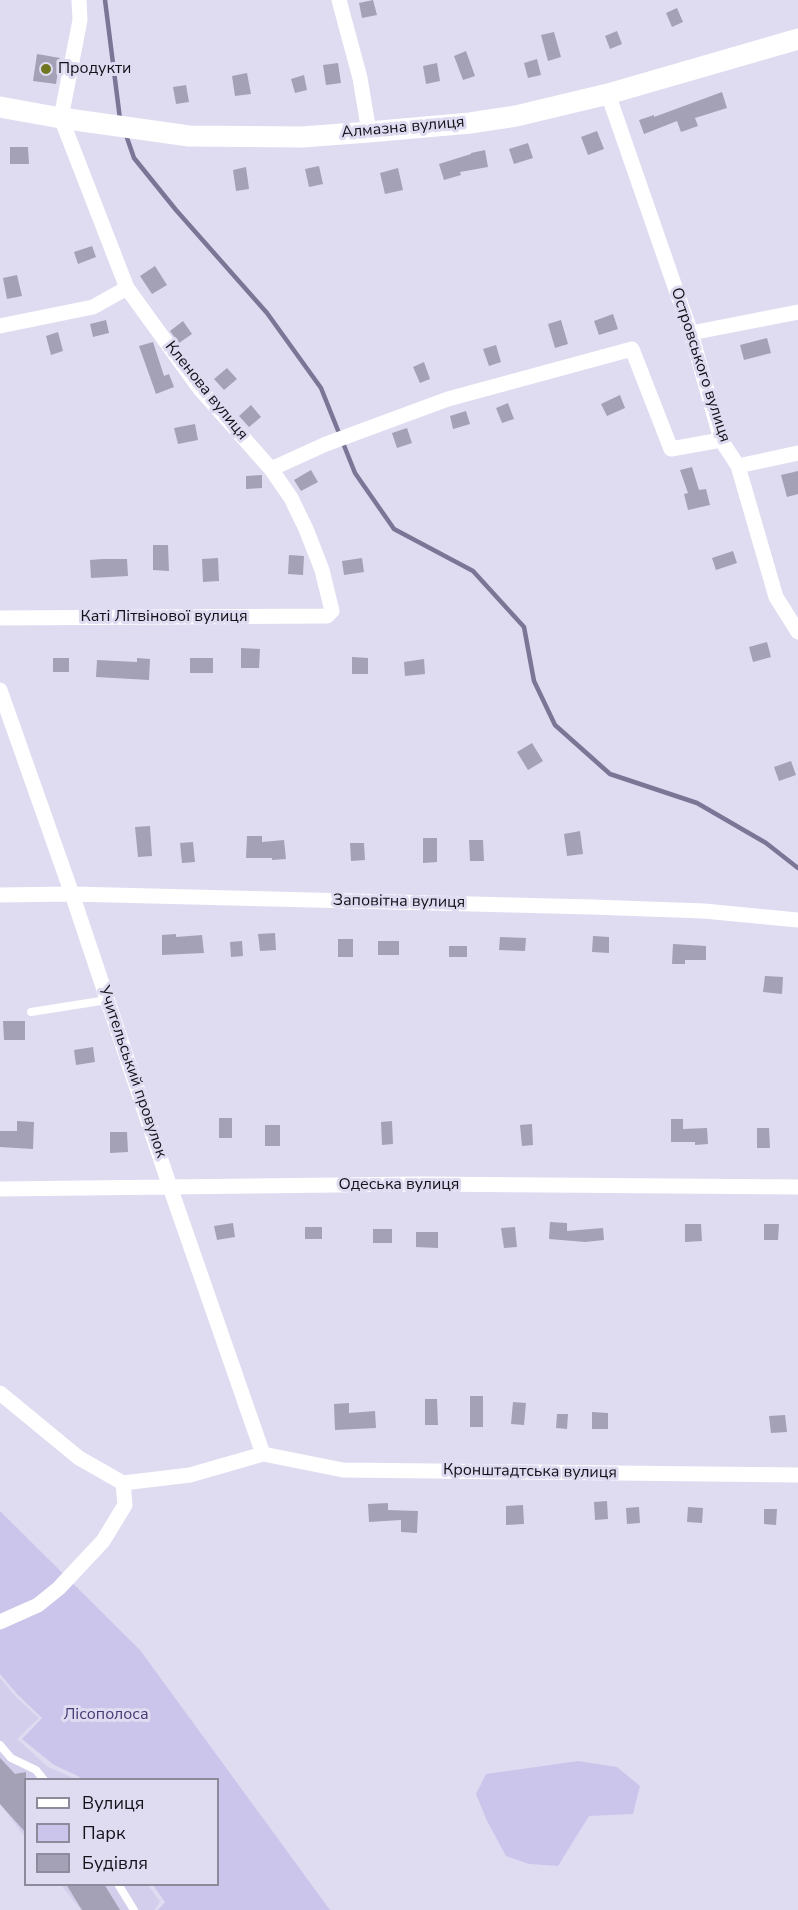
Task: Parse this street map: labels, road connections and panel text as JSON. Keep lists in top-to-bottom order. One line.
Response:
{"streets":{"main road":["Алмазна вулиця"],"street":["Островського вулиця","Кленова вулиця","Каті Літвінової вулиця","Заповітна вулиця","Учительський провулок","Одеська вулиця","Кронштадтська вулиця"]},"crossings":[["Алмазна вулиця","Островського вулиця"],["Алмазна вулиця","Кленова вулиця"],["Кленова вулиця","Каті Літвінової вулиця"],["Заповітна вулиця","Учительський провулок"],["Учительський провулок","Одеська вулиця"],["Учительський провулок","Кронштадтська вулиця"]],"parks":["Лісополоса"],"places":["Продукти"],"legend":["Вулиця","Парк","Будівля"]}
